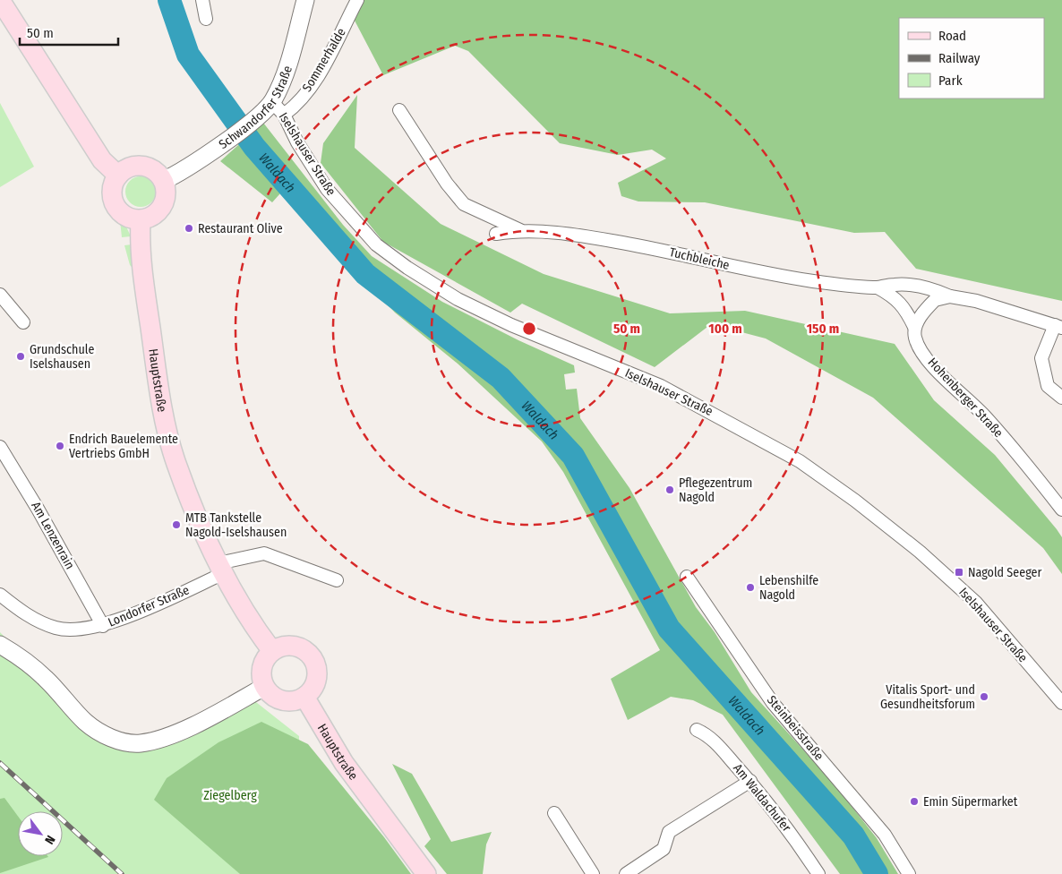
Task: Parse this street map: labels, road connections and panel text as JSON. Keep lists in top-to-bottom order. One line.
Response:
{"streets":{"main road":["Hauptstraße"],"street":["Sommerhalde","Schwandorfer Straße","Iselshauser Straße","Tuchbleiche","Hohenberger Straße","Am Lenzenrain","Londorfer Straße","Steinbeisstraße","Am Waldachufer"]},"crossings":[["Sommerhalde","Iselshauser Straße"],["Schwandorfer Straße","Iselshauser Straße"],["Schwandorfer Straße","Hauptstraße"],["Tuchbleiche","Hohenberger Straße"],["Hauptstraße","Londorfer Straße"],["Am Lenzenrain","Londorfer Straße"]],"water":["Waldach"],"parks":["Ziegelberg"],"places":{"other":["Restaurant Olive","Grundschule Iselshausen","Endrich Bauelemente Vertriebs GmbH","Pflegezentrum Nagold","MTB Tankstelle Nagold-Iselshausen","Lebenshilfe Nagold","Vitalis Sport- und Gesundheitsforum","Emin Süpermarket"],"transit":["Nagold Seeger"]},"legend":["Road","Railway","Park"],"scale_bar":"50 m","north":"bottom right","rings":["50 m","100 m","150 m"]}
